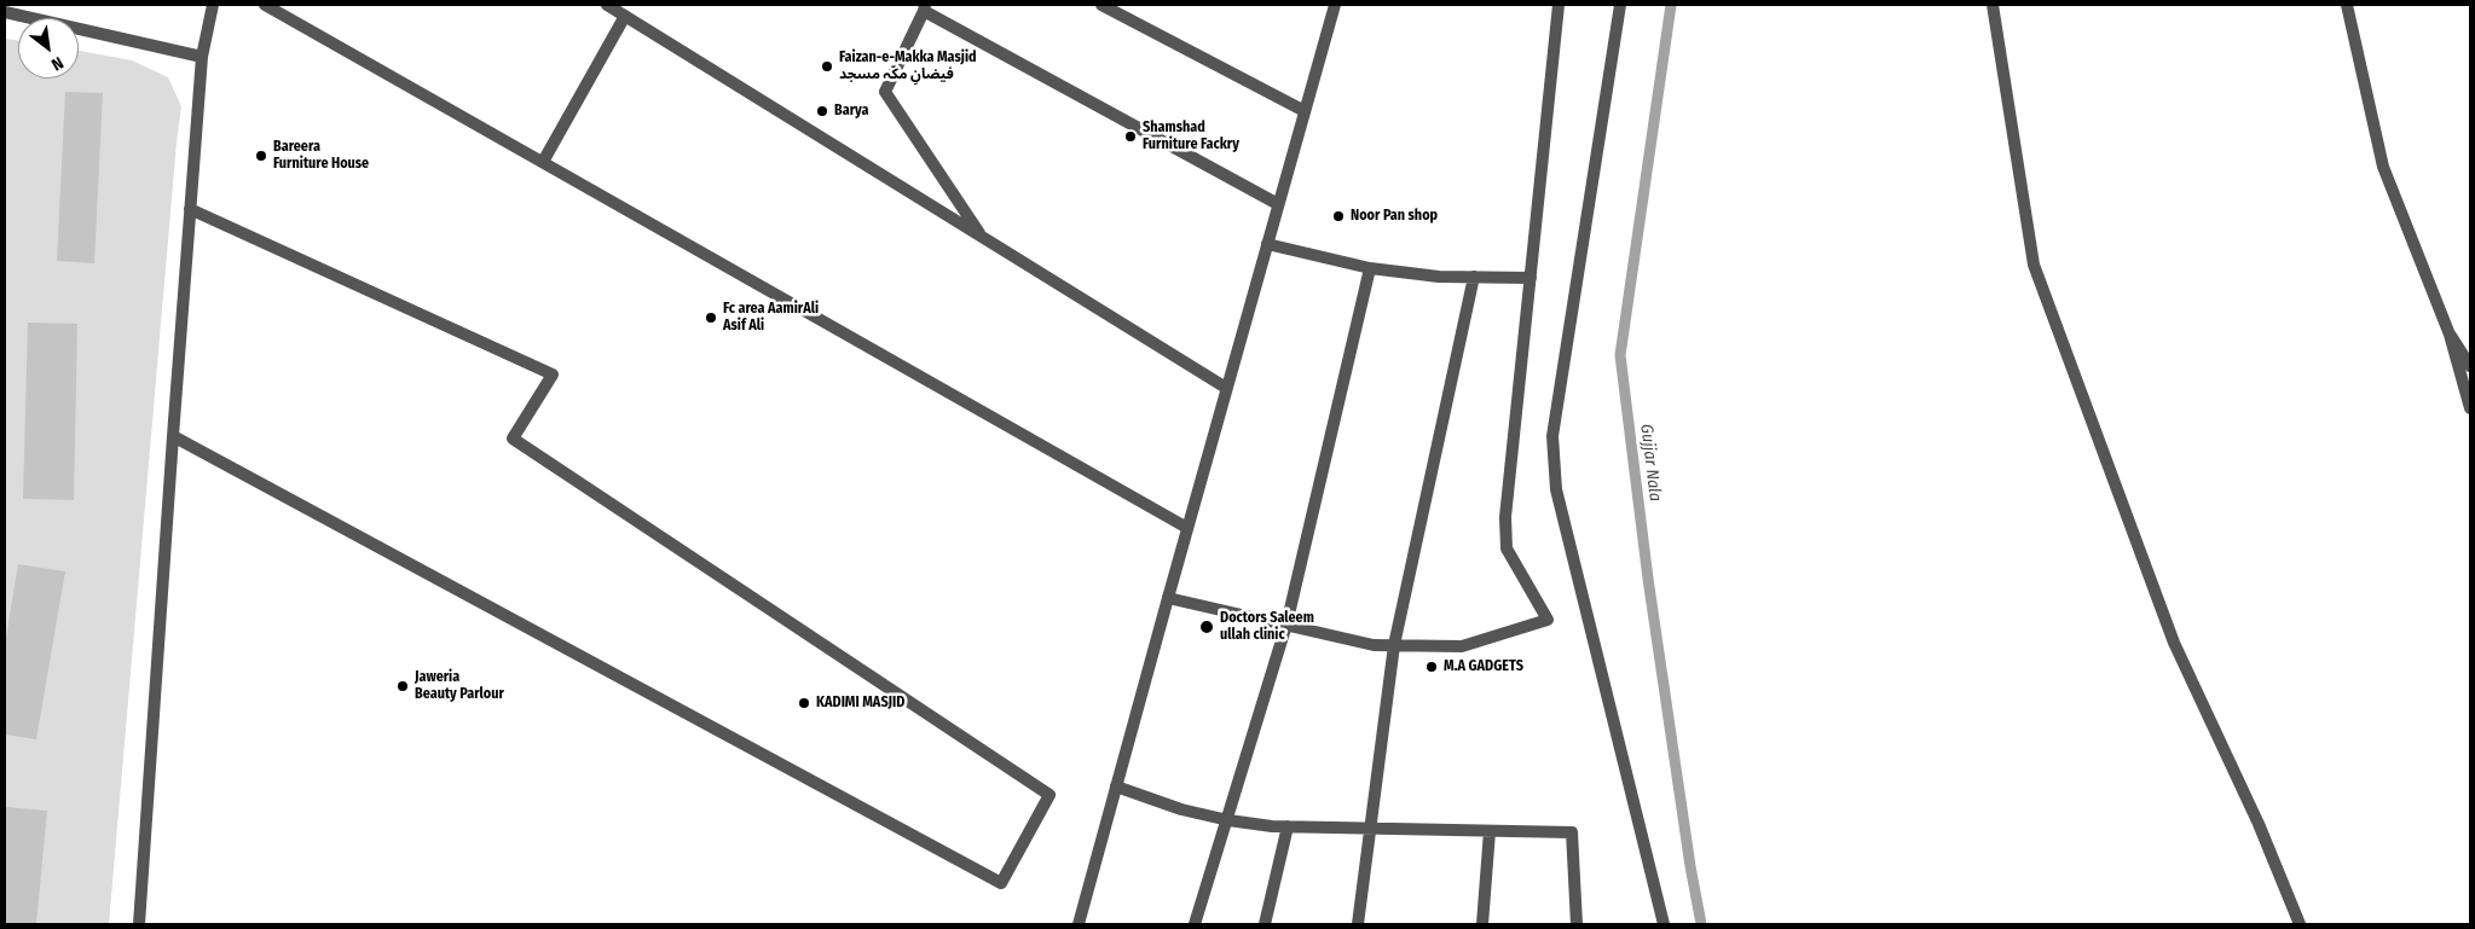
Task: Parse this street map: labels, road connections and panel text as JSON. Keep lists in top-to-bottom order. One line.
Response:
{"water":["Gujjar Nala"],"places":["Faizan-e-Makka Masjid فیضانِ مکّہ مسجد","Barya","Shamshad Furniture Fackry","Bareera Furniture House","Noor Pan shop","Fc area AamirAli Asif Ali","Doctors Saleem ullah clinic","M.A GADGETS","Jaweria Beauty Parlour","KADIMI MASJID"],"north":"bottom right"}
